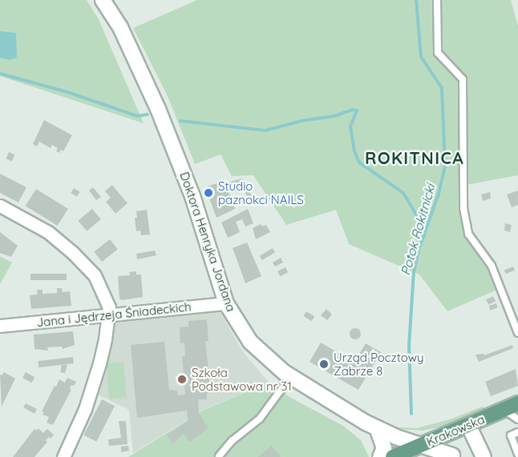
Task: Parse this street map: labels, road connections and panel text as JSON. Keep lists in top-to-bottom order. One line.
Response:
{"streets":{"main road":["Krakowska"],"street":["Doktora Henryka Jordana","Jana i Jędrzeja Śniadeckich"]},"crossings":[["Doktora Henryka Jordana","Jana i Jędrzeja Śniadeckich"],["Doktora Henryka Jordana","Krakowska"]],"districts":["ROKITNICA"],"water":["Potok Rokitnicki"],"places":["Studio paznokci NAILS","Urząd Pocztowy Zabrze 8","Szkoła Podstawowa nr 31"]}
